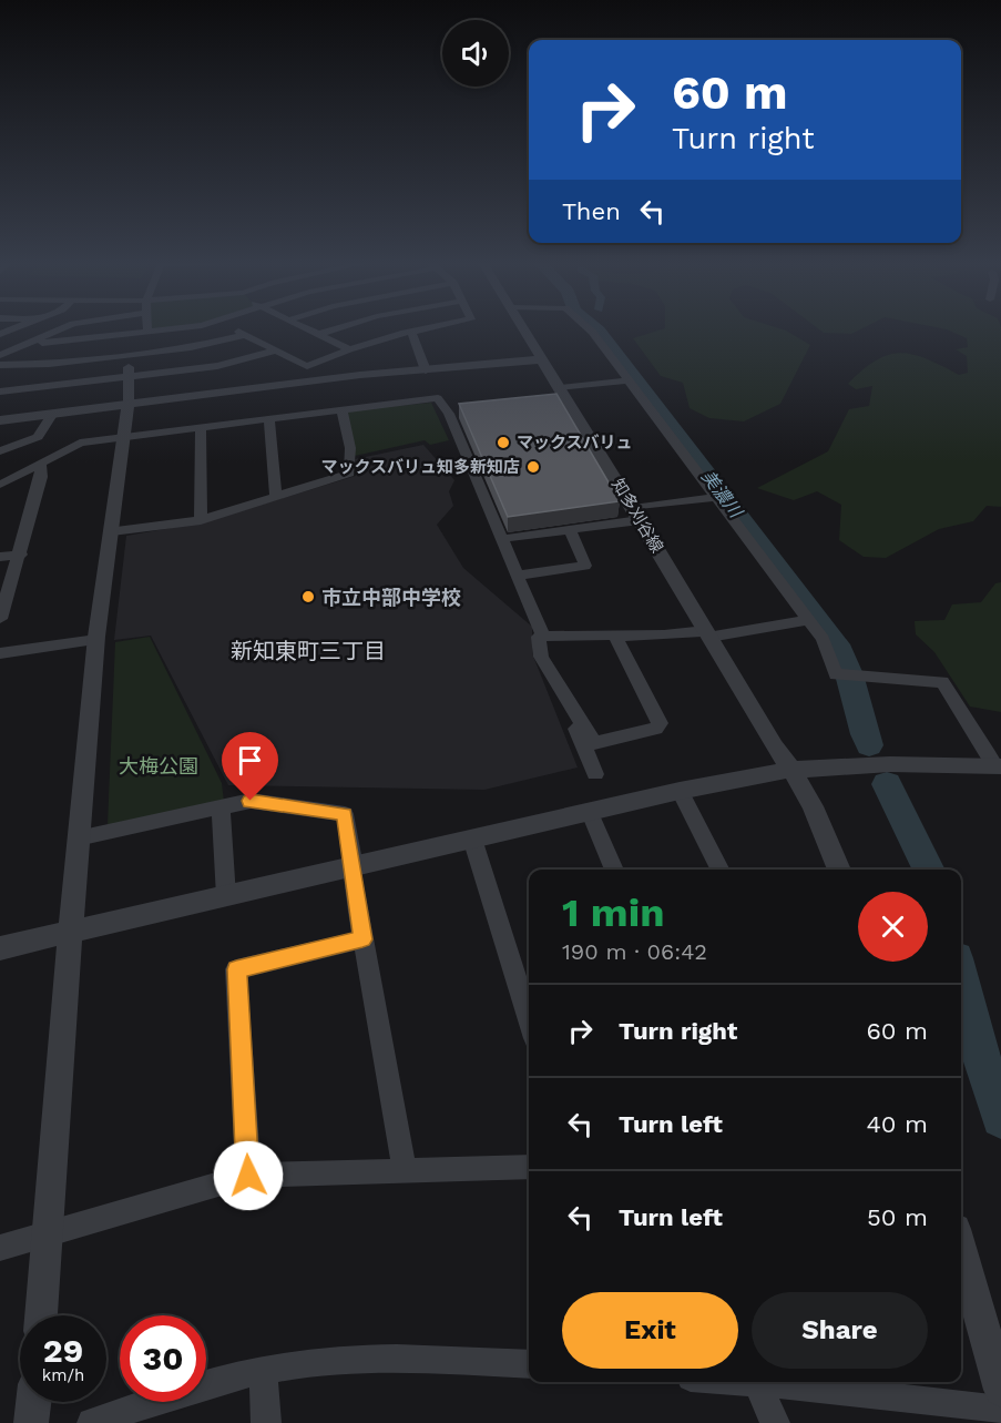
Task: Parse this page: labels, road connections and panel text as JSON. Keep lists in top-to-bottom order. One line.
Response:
{"streets":{"street":["知多刈谷線"]},"districts":["新知東町三丁目"],"water":["美濃川"],"parks":["大梅公園"],"places":["マックスバリュ","マックスバリュ知多新知店","市立中部中学校"],"page":{"turn":["60 m","Turn right"],"then":"Then","heading":["1 min","190 m · 06:42"],"list":[{"name":"Turn right","value":"60 m"},{"name":"Turn left","value":"40 m"},{"name":"Turn left","value":"50 m"}],"buttons":["Exit","Share"],"speed":"29 km/h","limit":"30"}}
